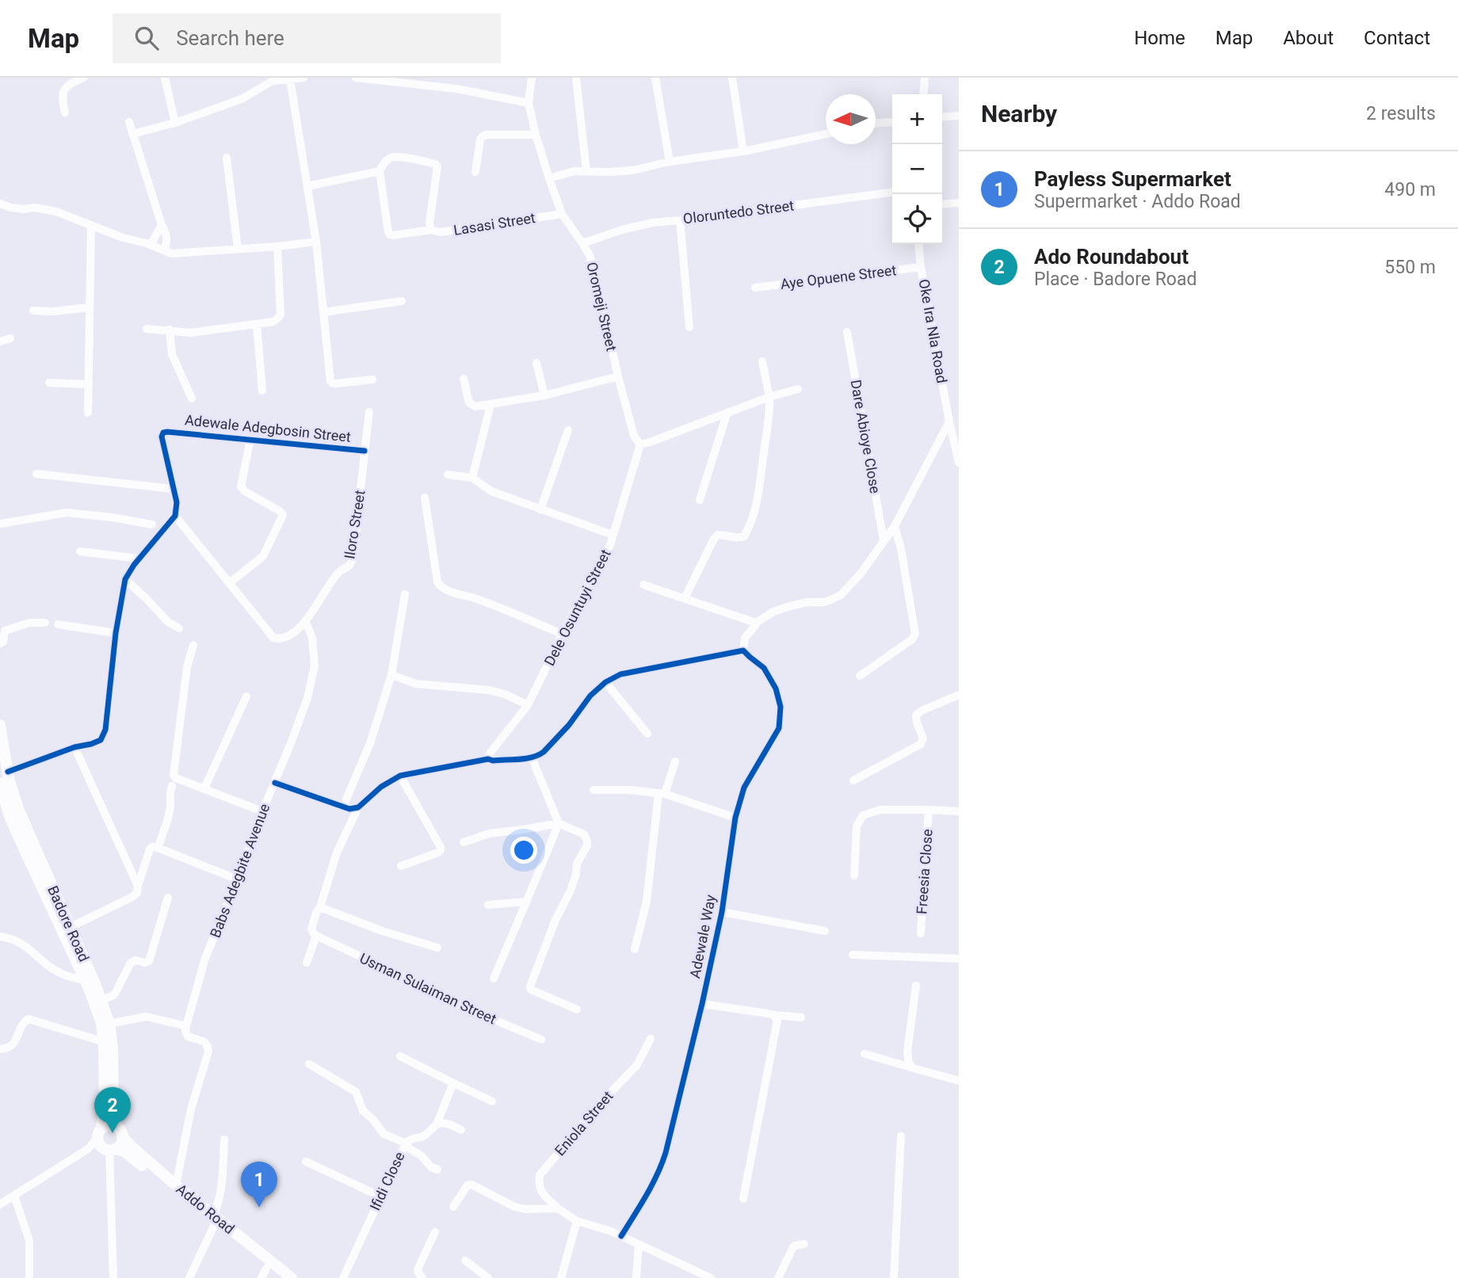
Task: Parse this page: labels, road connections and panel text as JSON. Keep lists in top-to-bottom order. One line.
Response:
{"streets":{"main road":["Badore Road","Addo Road"],"street":["Oloruntedo Street","Lasasi Street","Aye Opuene Street","Oromeji Street","Oke Ira Nla Road","Adewale Adegbosin Street","Dare Abioye Close","Iloro Street","Dele Osuntuyi Street","Babs Adegbite Avenue","Freesia Close","Adewale Way","Usman Sulaiman Street","Eniola Street","Ifidi Close"]},"crossings":[["Oloruntedo Street","Oromeji Street"],["Lasasi Street","Oromeji Street"],["Aye Opuene Street","Oke Ira Nla Road"],["Oromeji Street","Dele Osuntuyi Street"],["Adewale Adegbosin Street","Iloro Street"],["Iloro Street","Babs Adegbite Avenue"],["Badore Road","Addo Road"],["Adewale Way","Eniola Street"]],"north":"left","page":{"header":"Map","search":"Search here","nav":["Home","Map","About","Contact"],"heading":["Nearby","2 results"],"map_buttons":["+","−"],"list":[{"mark":"1","name":"Payless Supermarket","note":"Supermarket · Addo Road","value":"490 m"},{"mark":"2","name":"Ado Roundabout","note":"Place · Badore Road","value":"550 m"}],"pins":["2","1"]}}
